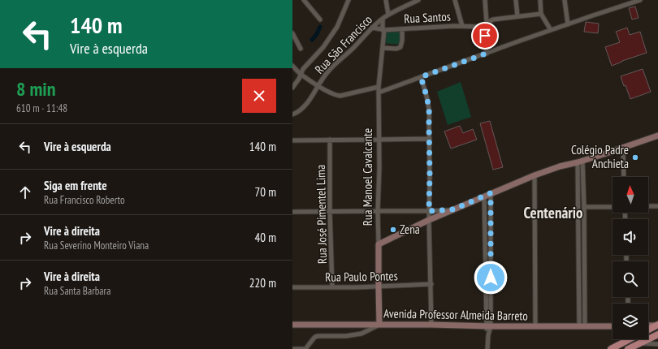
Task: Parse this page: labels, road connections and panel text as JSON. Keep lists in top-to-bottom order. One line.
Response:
{"streets":{"street":["Rua Santos","Rua São Francisco","Rua Manoel Cavalcante","Rua José Pimentel Lima","Rua Paulo Pontes","Avenida Professor Almeida Barreto"]},"crossings":[["Rua Santos","Rua São Francisco"],["Rua Santos","Rua Manoel Cavalcante"],["Rua São Francisco","Rua Manoel Cavalcante"],["Rua Manoel Cavalcante","Rua Paulo Pontes"],["Rua Manoel Cavalcante","Avenida Professor Almeida Barreto"],["Rua José Pimentel Lima","Rua Paulo Pontes"]],"districts":["Centenário"],"places":["Colégio Padre Anchieta","Zena"],"north":"top","page":{"turn":["140 m","Vire à esquerda"],"heading":["8 min","610 m · 11:48"],"list":[{"name":"Vire à esquerda","value":"140 m"},{"name":"Siga em frente","note":"Rua Francisco Roberto","value":"70 m"},{"name":"Vire à direita","note":"Rua Severino Monteiro Viana","value":"40 m"},{"name":"Vire à direita","note":"Rua Santa Barbara","value":"220 m"}]}}
